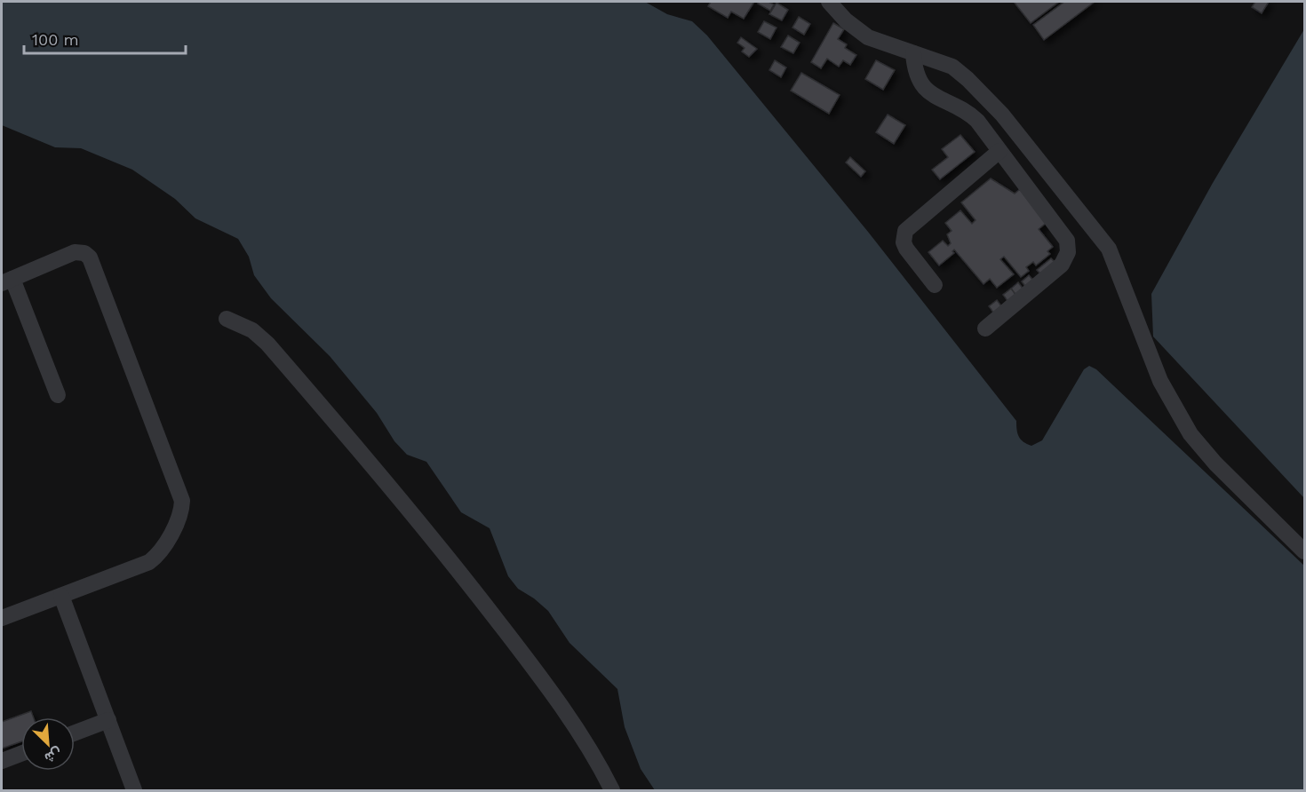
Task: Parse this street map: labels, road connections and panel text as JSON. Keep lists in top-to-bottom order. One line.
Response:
{"scale_bar":"100 m","north":"bottom right"}
